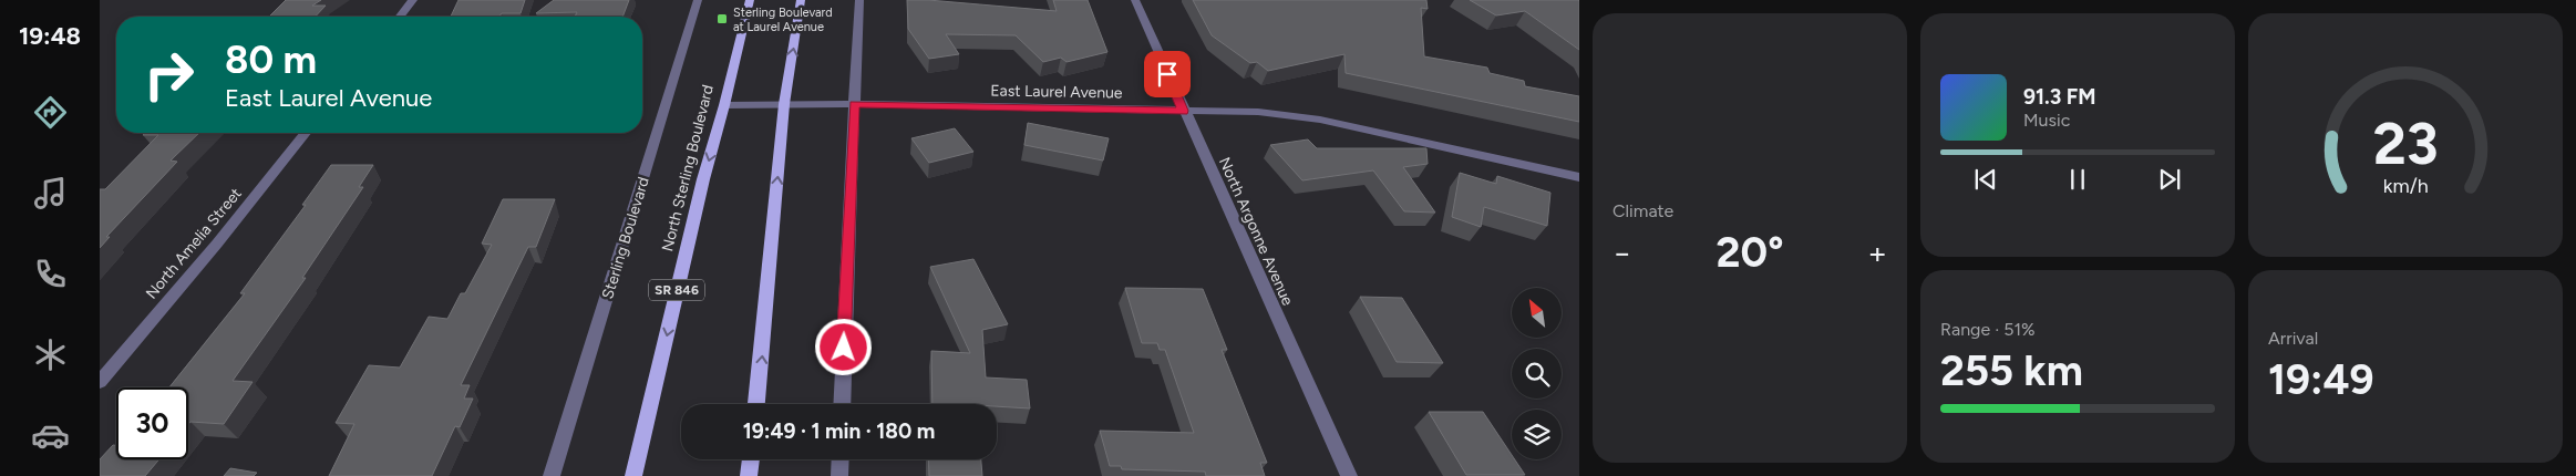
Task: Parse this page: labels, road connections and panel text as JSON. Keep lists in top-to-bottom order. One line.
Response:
{"streets":{"main road":["North Sterling Boulevard","SR 846"],"street":["East Laurel Avenue","North Argonne Avenue","Sterling Boulevard","North Amelia Street"]},"crossings":[["East Laurel Avenue","North Sterling Boulevard"],["East Laurel Avenue","North Argonne Avenue"]],"places":{"transit":["Sterling Boulevard at Laurel Avenue"]},"north":"top left","page":{"tabs":"19:48","tile":["Climate",["Range · 51%","255 km"],["Arrival","19:49"]],"turn":["80 m","East Laurel Avenue"],"song":["91.3 FM","Music"],"heat":["−","20°","+"],"limit":"30","trip":"19:49 · 1 min · 180 m","gauge":["23","km/h"]}}
